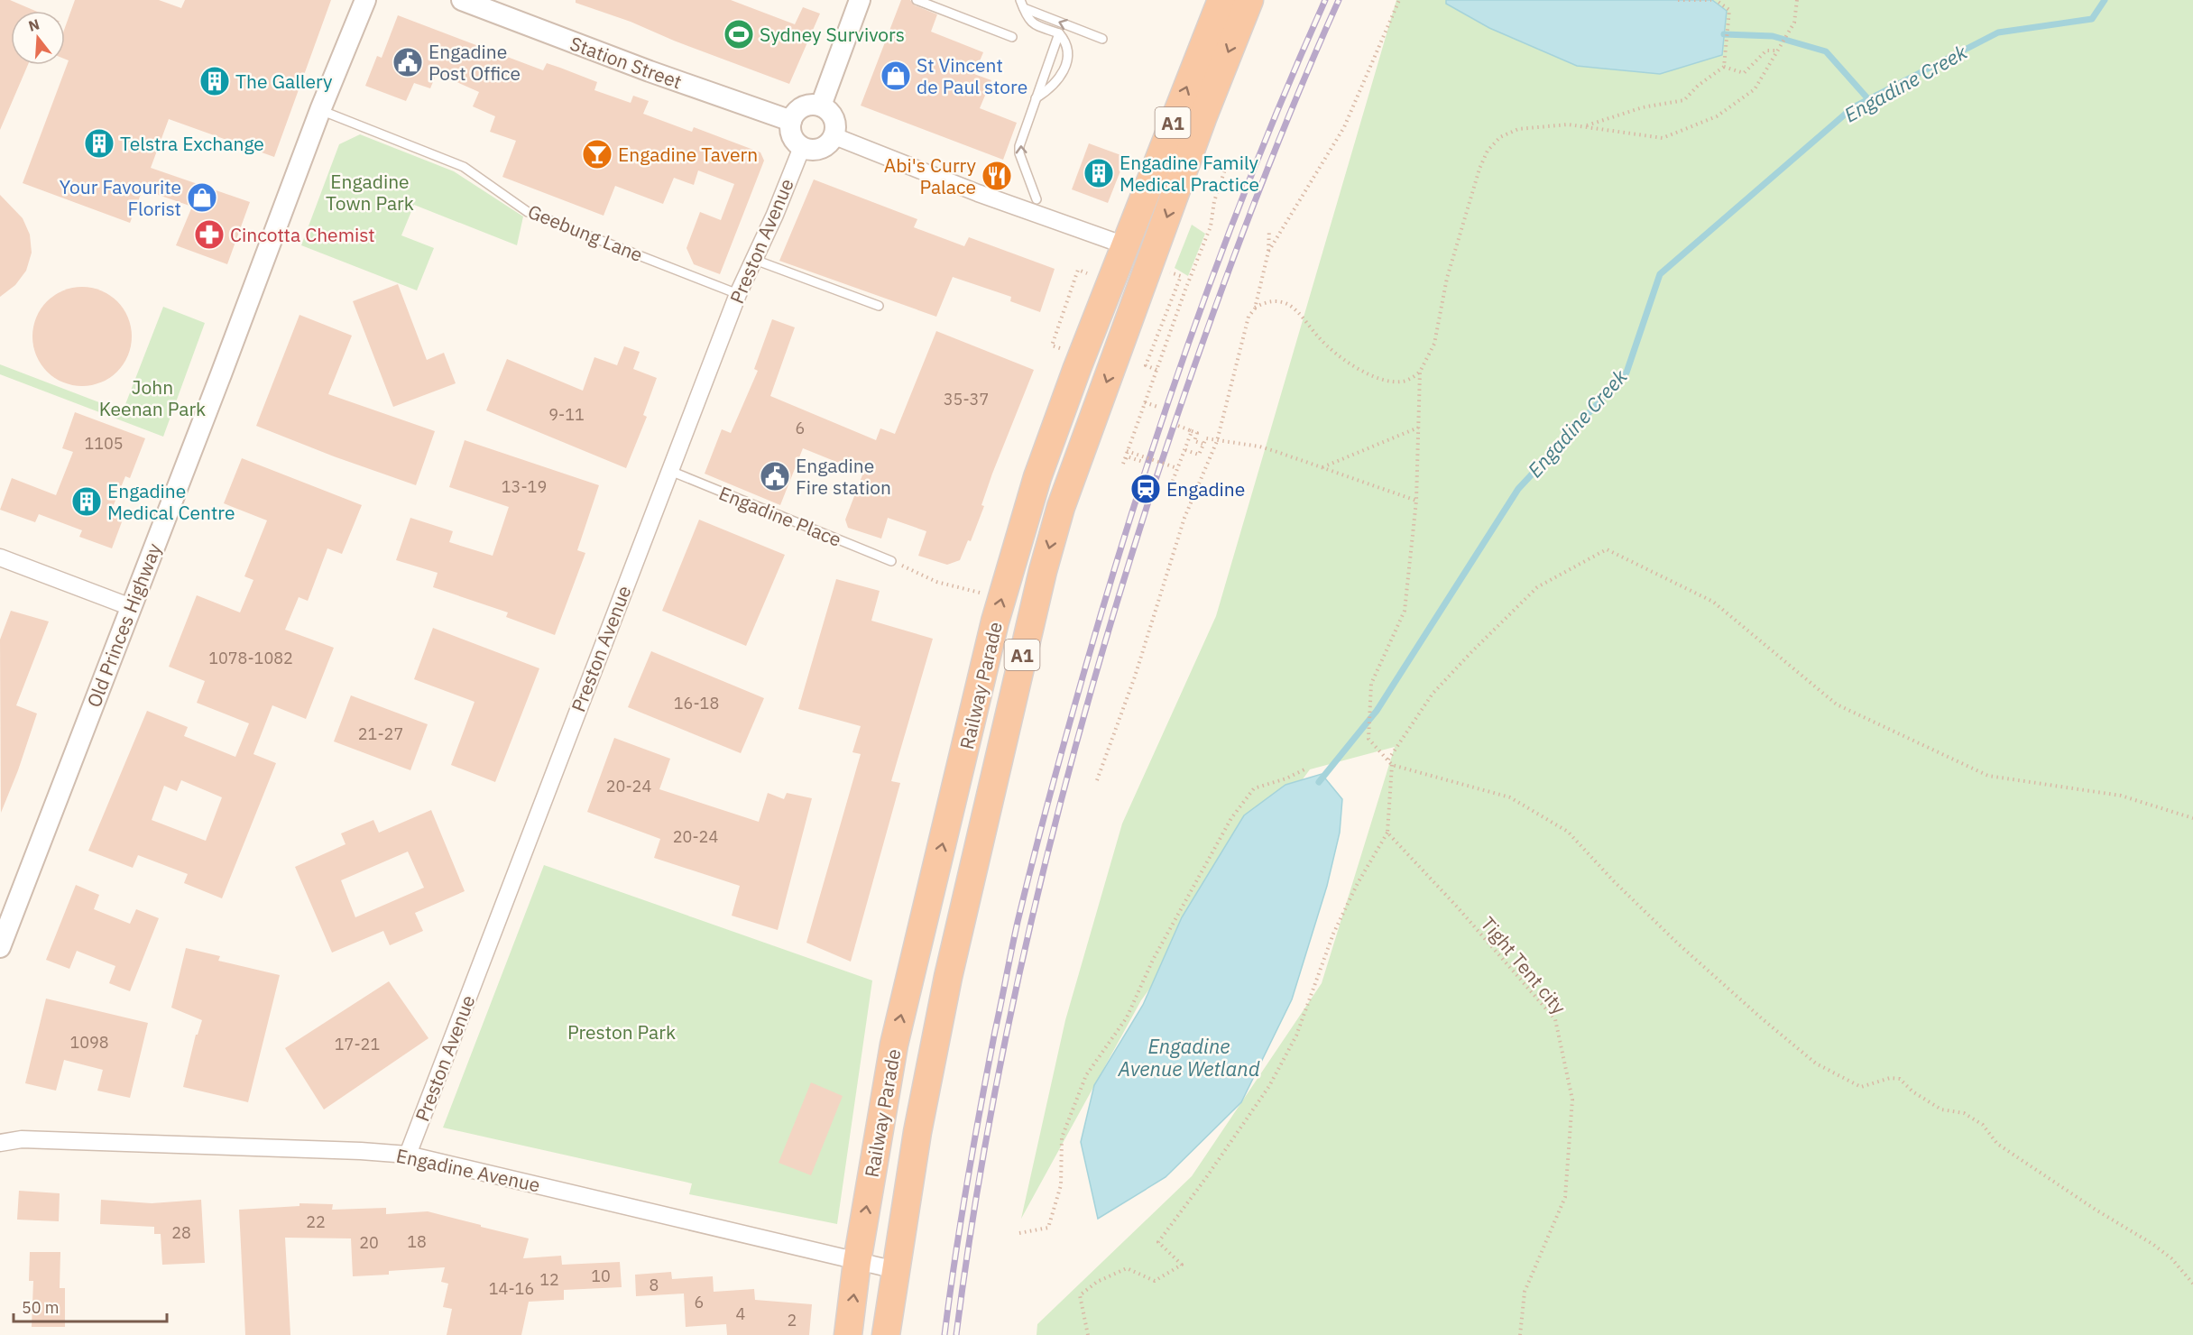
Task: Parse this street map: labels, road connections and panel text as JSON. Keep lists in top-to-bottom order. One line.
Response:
{"streets":{"highway":["A1","Railway Parade"],"street":["Station Street","Preston Avenue","Old Princes Highway","Engadine Avenue"],"lane":["Geebung Lane","Engadine Place"],"path":["Tight Tent city"]},"crossings":[["Station Street","Preston Avenue"],["Geebung Lane","Preston Avenue"],["Geebung Lane","Old Princes Highway"],["Preston Avenue","Engadine Place"],["Preston Avenue","Engadine Avenue"],["Railway Parade","Engadine Avenue"]],"water":["Engadine Creek","Engadine Avenue Wetland"],"parks":["Engadine Town Park","John Keenan Park","Preston Park"],"places":{"sports":["Sydney Survivors"],"public building":["Engadine Post Office","Engadine Fire station"],"shop":["St Vincent de Paul store","Your Favourite Florist"],"building":["The Gallery","Telstra Exchange","Engadine Family Medical Practice","Engadine Medical Centre"],"bar":["Engadine Tavern"],"restaurant":["Abi's Curry Palace"],"pharmacy":["Cincotta Chemist"],"station":["Engadine"]},"house_numbers":["35-37","9-11","6","1105","13-19","1078-1082","16-18","21-27","20-24","20-24","1098","17-21","22","28","18","20","10","12","8","14-16","6","4","2"],"scale_bar":"50 m","north":"top"}
